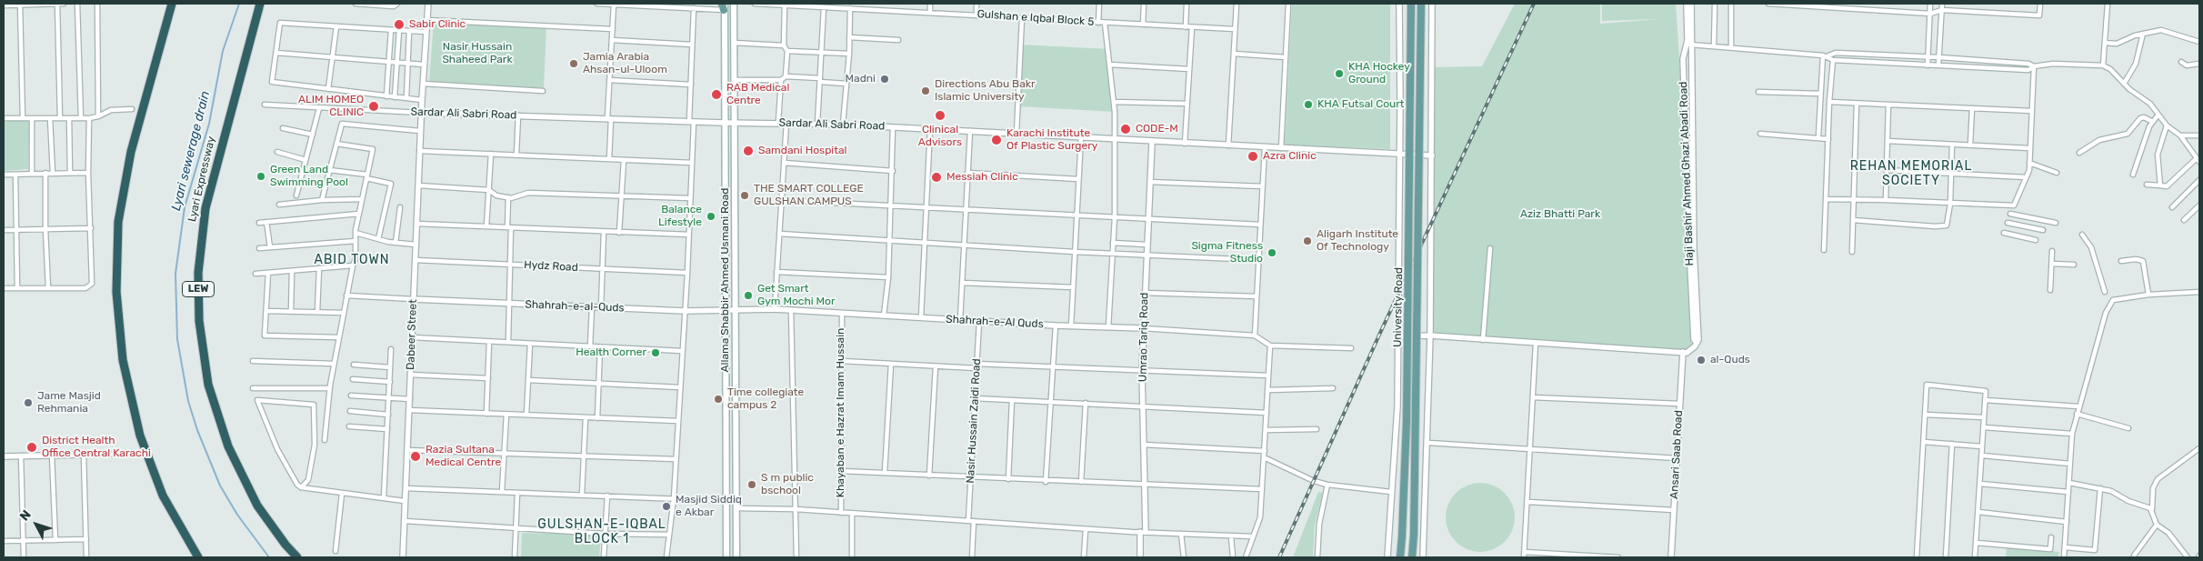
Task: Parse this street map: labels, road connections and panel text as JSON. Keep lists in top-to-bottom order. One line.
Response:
{"streets":{"highway":["Lyari Expressway","LEW"],"main road":["Allama Shabbir Ahmed Usmani Road","University Road"],"street":["Gulshan e Iqbal Block 5","Sardar Ali Sabri Road","Haji Bashir Ahmed Ghazi Abadi Road","Hydz Road","Shahrah-e-al-Quds","Shahrah-e-Al Quds","Dabeer Street","Umrao Tariq Road","Khayaban e Hazrat Imam Hussain","Nasir Hussain Zaidi Road","Ansari Saab Road"]},"crossings":[["Sardar Ali Sabri Road","Allama Shabbir Ahmed Usmani Road"],["Sardar Ali Sabri Road","Dabeer Street"],["Sardar Ali Sabri Road","Umrao Tariq Road"],["Haji Bashir Ahmed Ghazi Abadi Road","Ansari Saab Road"],["Hydz Road","Dabeer Street"],["Allama Shabbir Ahmed Usmani Road","Shahrah-e-al-Quds"],["Allama Shabbir Ahmed Usmani Road","Shahrah-e-Al Quds"],["Shahrah-e-al-Quds","Shahrah-e-Al Quds"],["Shahrah-e-al-Quds","Dabeer Street"],["Shahrah-e-Al Quds","Umrao Tariq Road"],["Shahrah-e-Al Quds","Khayaban e Hazrat Imam Hussain"],["Shahrah-e-Al Quds","Nasir Hussain Zaidi Road"]],"districts":["REHAN MEMORIAL SOCIETY","ABID TOWN","GULSHAN-E-IQBAL BLOCK 1"],"water":["Lyari sewerage drain"],"parks":["Nasir Hussain Shaheed Park","Aziz Bhatti Park"],"places":["Sabir Clinic","Jamia Arabia Ahsan-ul-Uloom","KHA Hockey Ground","Madni","Directions Abu Bakr Islamic University","RAB Medical Centre","KHA Futsal Court","ALIM HOMEO CLINIC","Clinical Advisors","CODE-M","Karachi Institute Of Plastic Surgery","Samdani Hospital","Azra Clinic","Green Land Swimming Pool","Messiah Clinic","THE SMART COLLEGE GULSHAN CAMPUS","Balance Lifestyle","Aligarh Institute Of Technology","Sigma Fitness Studio","Get Smart Gym Mochi Mor","Health Corner","al-Quds","Time collegiate campus 2","Jame Masjid Rehmania","District Health Office Central Karachi","Razia Sultana Medical Centre","S m public bschool","Masjid Siddiq e Akbar"],"north":"top left"}
